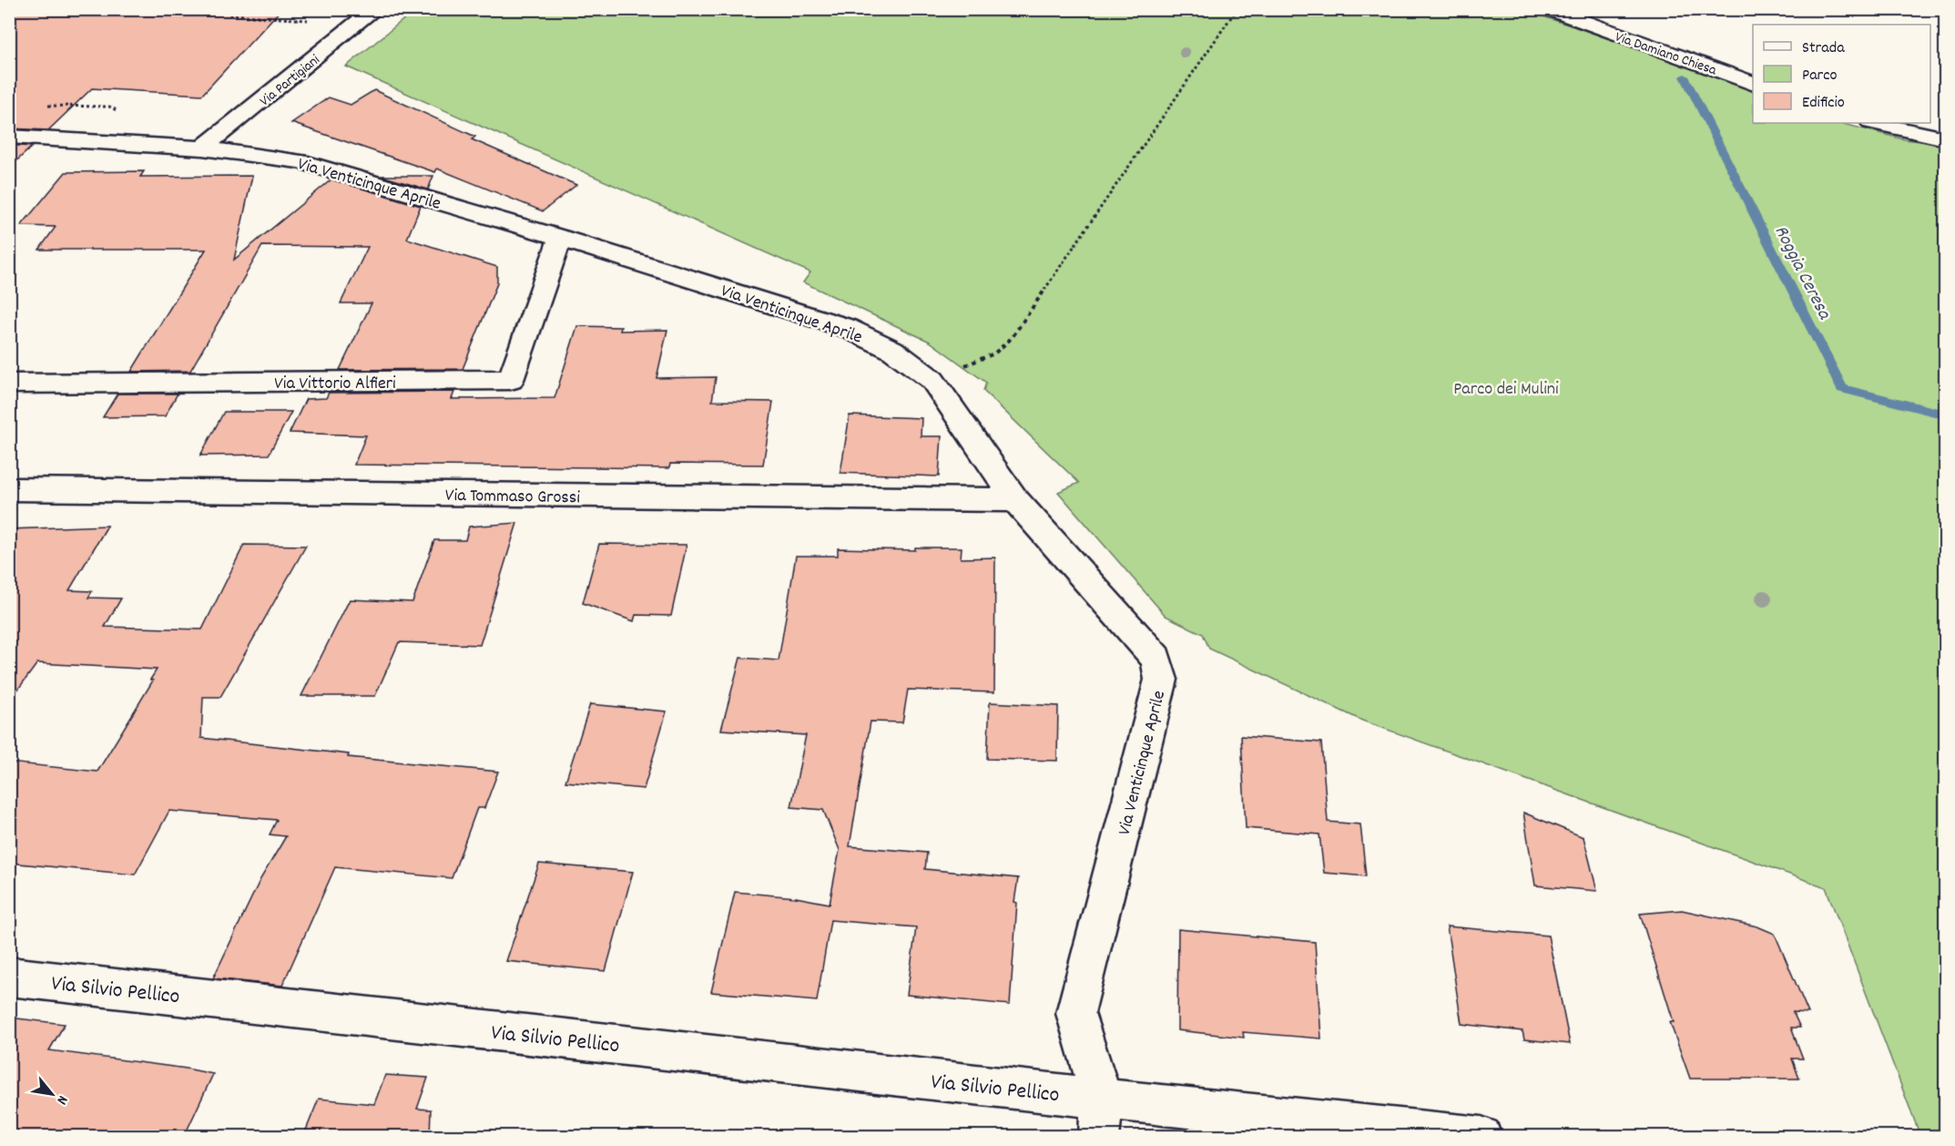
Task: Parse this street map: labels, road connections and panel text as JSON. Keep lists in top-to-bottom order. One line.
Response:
{"streets":{"street":["Via Damiano Chiesa","Via Partigiani","Via Venticinque Aprile","Via Vittorio Alfieri","Via Tommaso Grossi","Via Silvio Pellico"]},"crossings":[["Via Partigiani","Via Venticinque Aprile"],["Via Venticinque Aprile","Via Vittorio Alfieri"],["Via Venticinque Aprile","Via Tommaso Grossi"],["Via Venticinque Aprile","Via Silvio Pellico"]],"water":["Roggia Ceresa"],"parks":["Parco dei Mulini"],"legend":["Strada","Parco","Edificio"],"north":"bottom right"}
